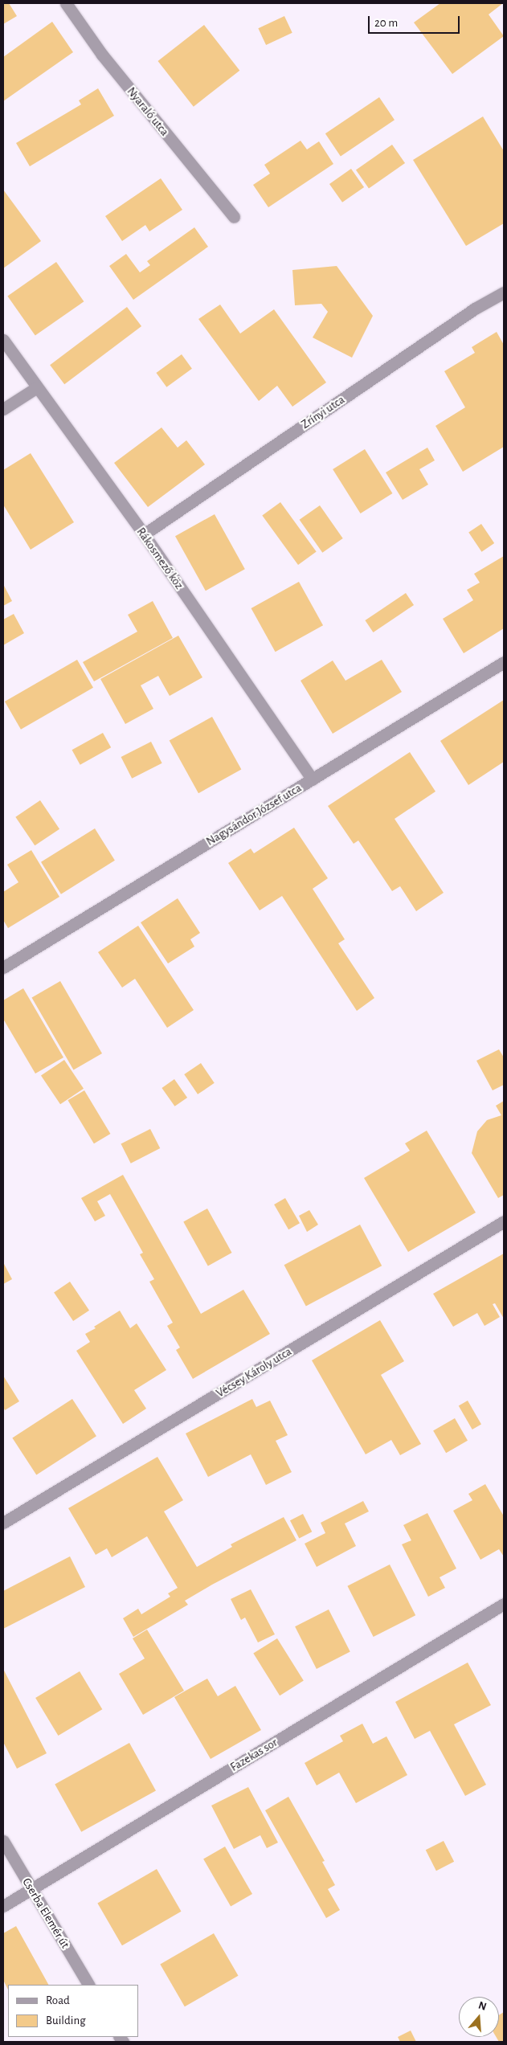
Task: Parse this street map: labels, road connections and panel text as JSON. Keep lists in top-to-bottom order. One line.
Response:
{"streets":{"street":["Nyaraló utca","Zrínyi utca","Rákosmező köz","Nagysándor József utca","Vécsey Károly utca","Fazekas sor","Cserba Elemér út"]},"crossings":[["Zrínyi utca","Rákosmező köz"],["Rákosmező köz","Nagysándor József utca"],["Fazekas sor","Cserba Elemér út"]],"legend":["Road","Building"],"scale_bar":"20 m","north":"top"}
